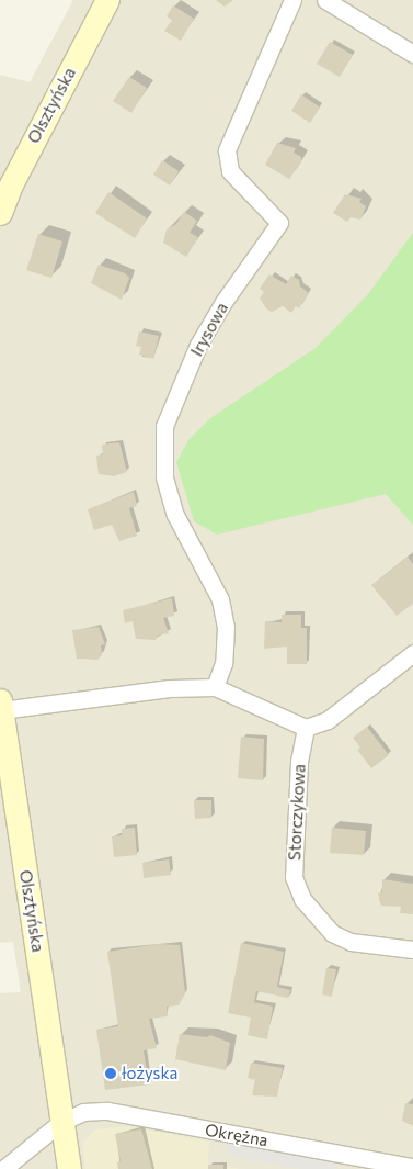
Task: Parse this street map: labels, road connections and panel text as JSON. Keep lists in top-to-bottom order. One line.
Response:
{"streets":{"street":["Olsztyńska","Irysowa","Storczykowa","Okrężna"]},"crossings":[["Olsztyńska","Okrężna"]],"places":["łożyska"]}
